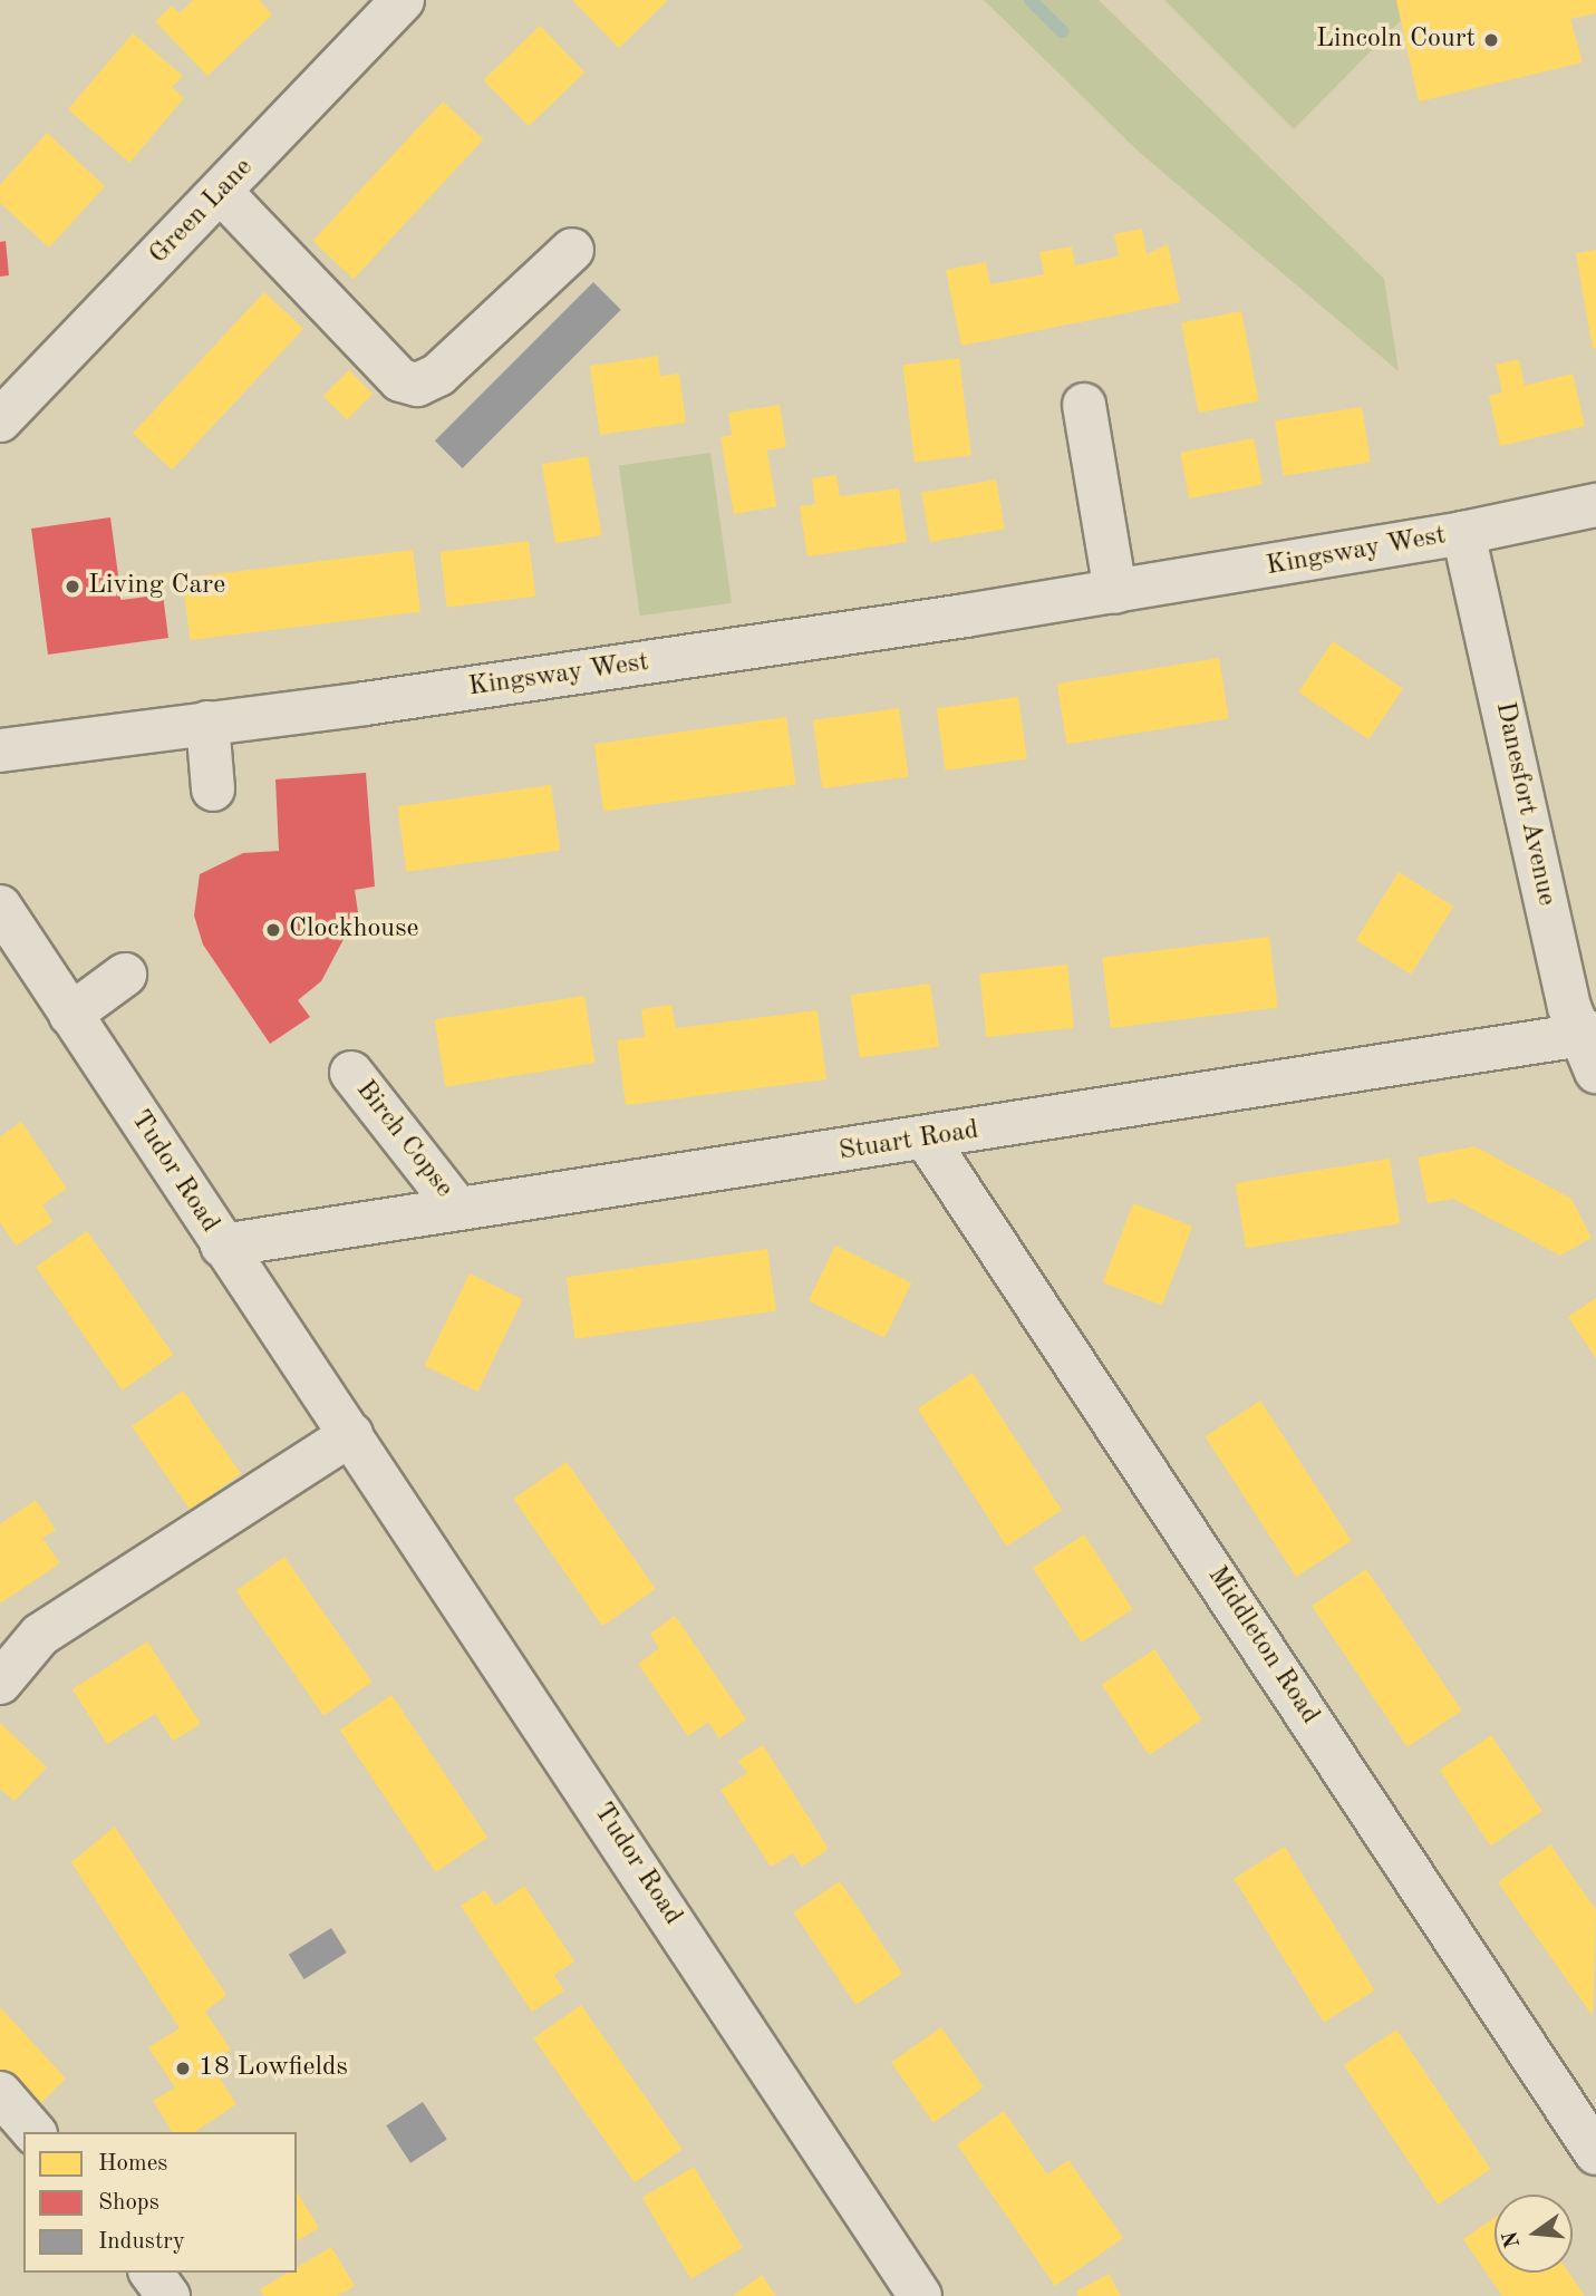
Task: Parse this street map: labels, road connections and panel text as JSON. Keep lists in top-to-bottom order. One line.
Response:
{"streets":{"street":["Green Lane","Kingsway West","Danesfort Avenue","Birch Copse","Stuart Road","Tudor Road","Middleton Road"]},"crossings":[["Kingsway West","Danesfort Avenue"],["Danesfort Avenue","Stuart Road"],["Birch Copse","Stuart Road"],["Stuart Road","Tudor Road"],["Stuart Road","Middleton Road"]],"places":["Lincoln Court","Living Care","Clockhouse","18 Lowfields"],"legend":["Homes","Shops","Industry"],"north":"left"}
